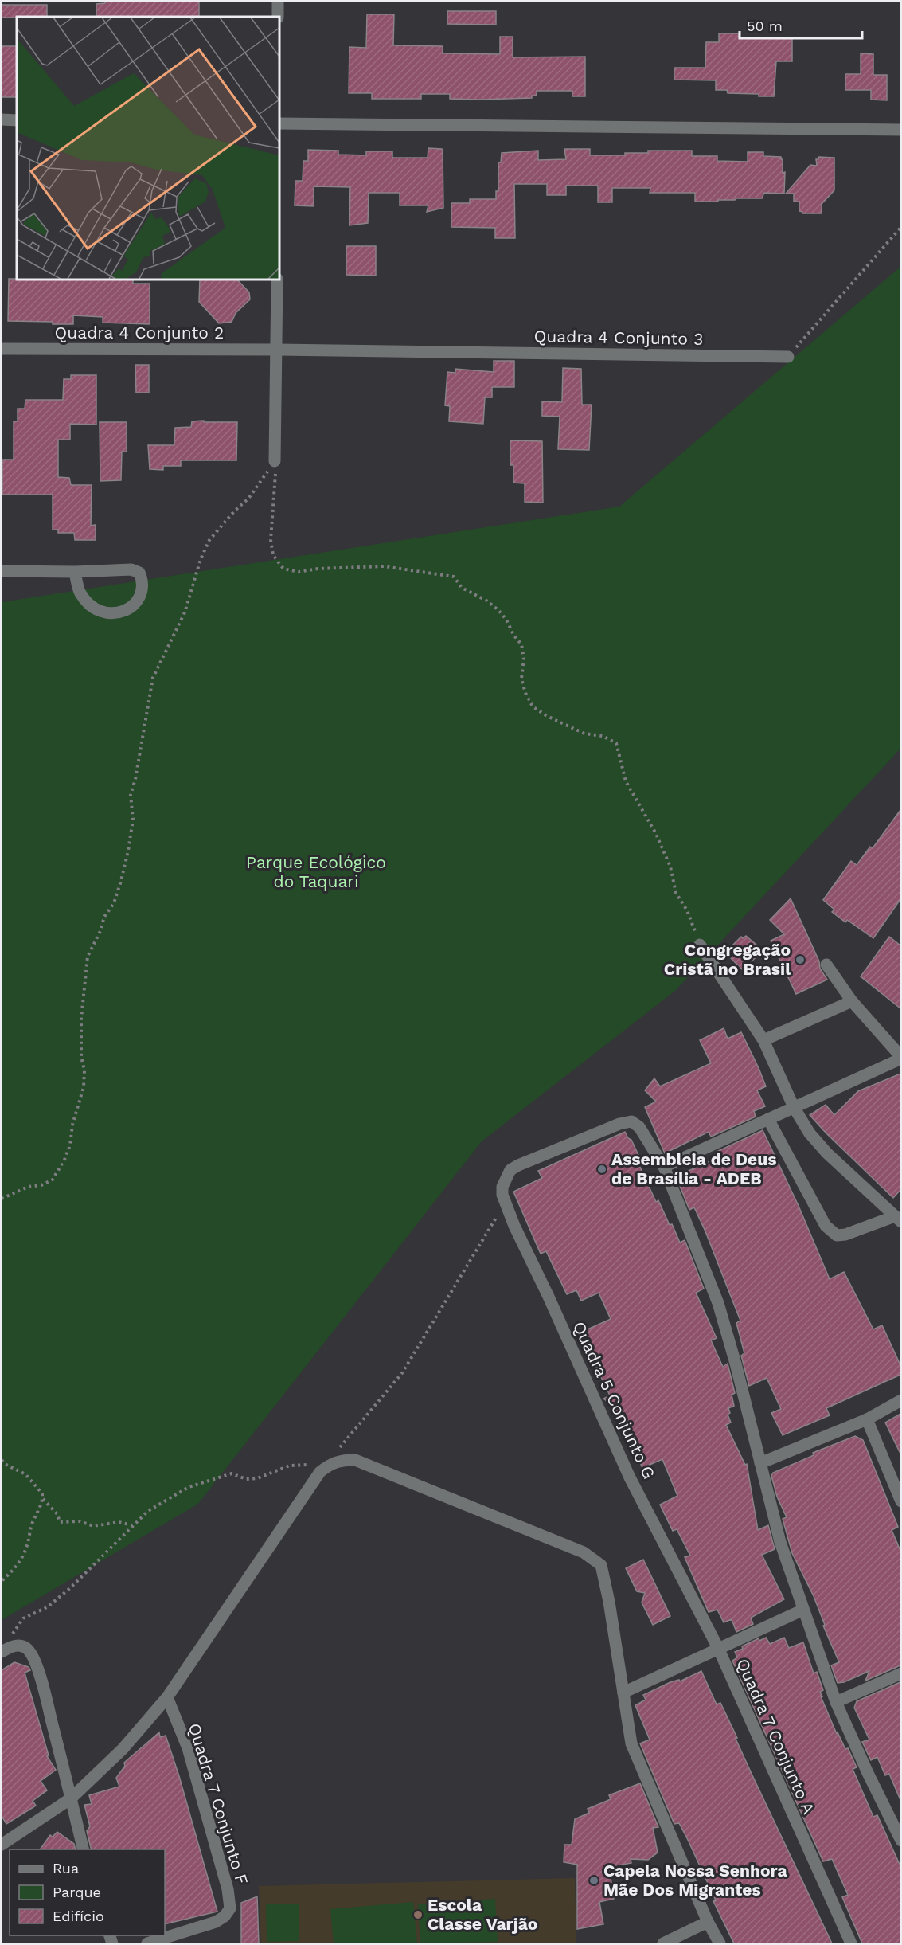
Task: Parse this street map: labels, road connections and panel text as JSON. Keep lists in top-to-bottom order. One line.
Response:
{"streets":{"street":["Quadra 4 Conjunto 2","Quadra 4 Conjunto 3","Quadra 5 Conjunto G","Quadra 7 Conjunto A","Quadra 7 Conjunto F"]},"crossings":[["Quadra 4 Conjunto 2","Quadra 4 Conjunto 3"],["Quadra 5 Conjunto G","Quadra 7 Conjunto A"]],"parks":["Parque Ecológico do Taquari"],"places":["Congregação Cristã no Brasil","Assembleia de Deus de Brasília - ADEB","Capela Nossa Senhora Mãe Dos Migrantes","Escola Classe Varjão"],"legend":["Rua","Parque","Edifício"],"scale_bar":"50 m"}
